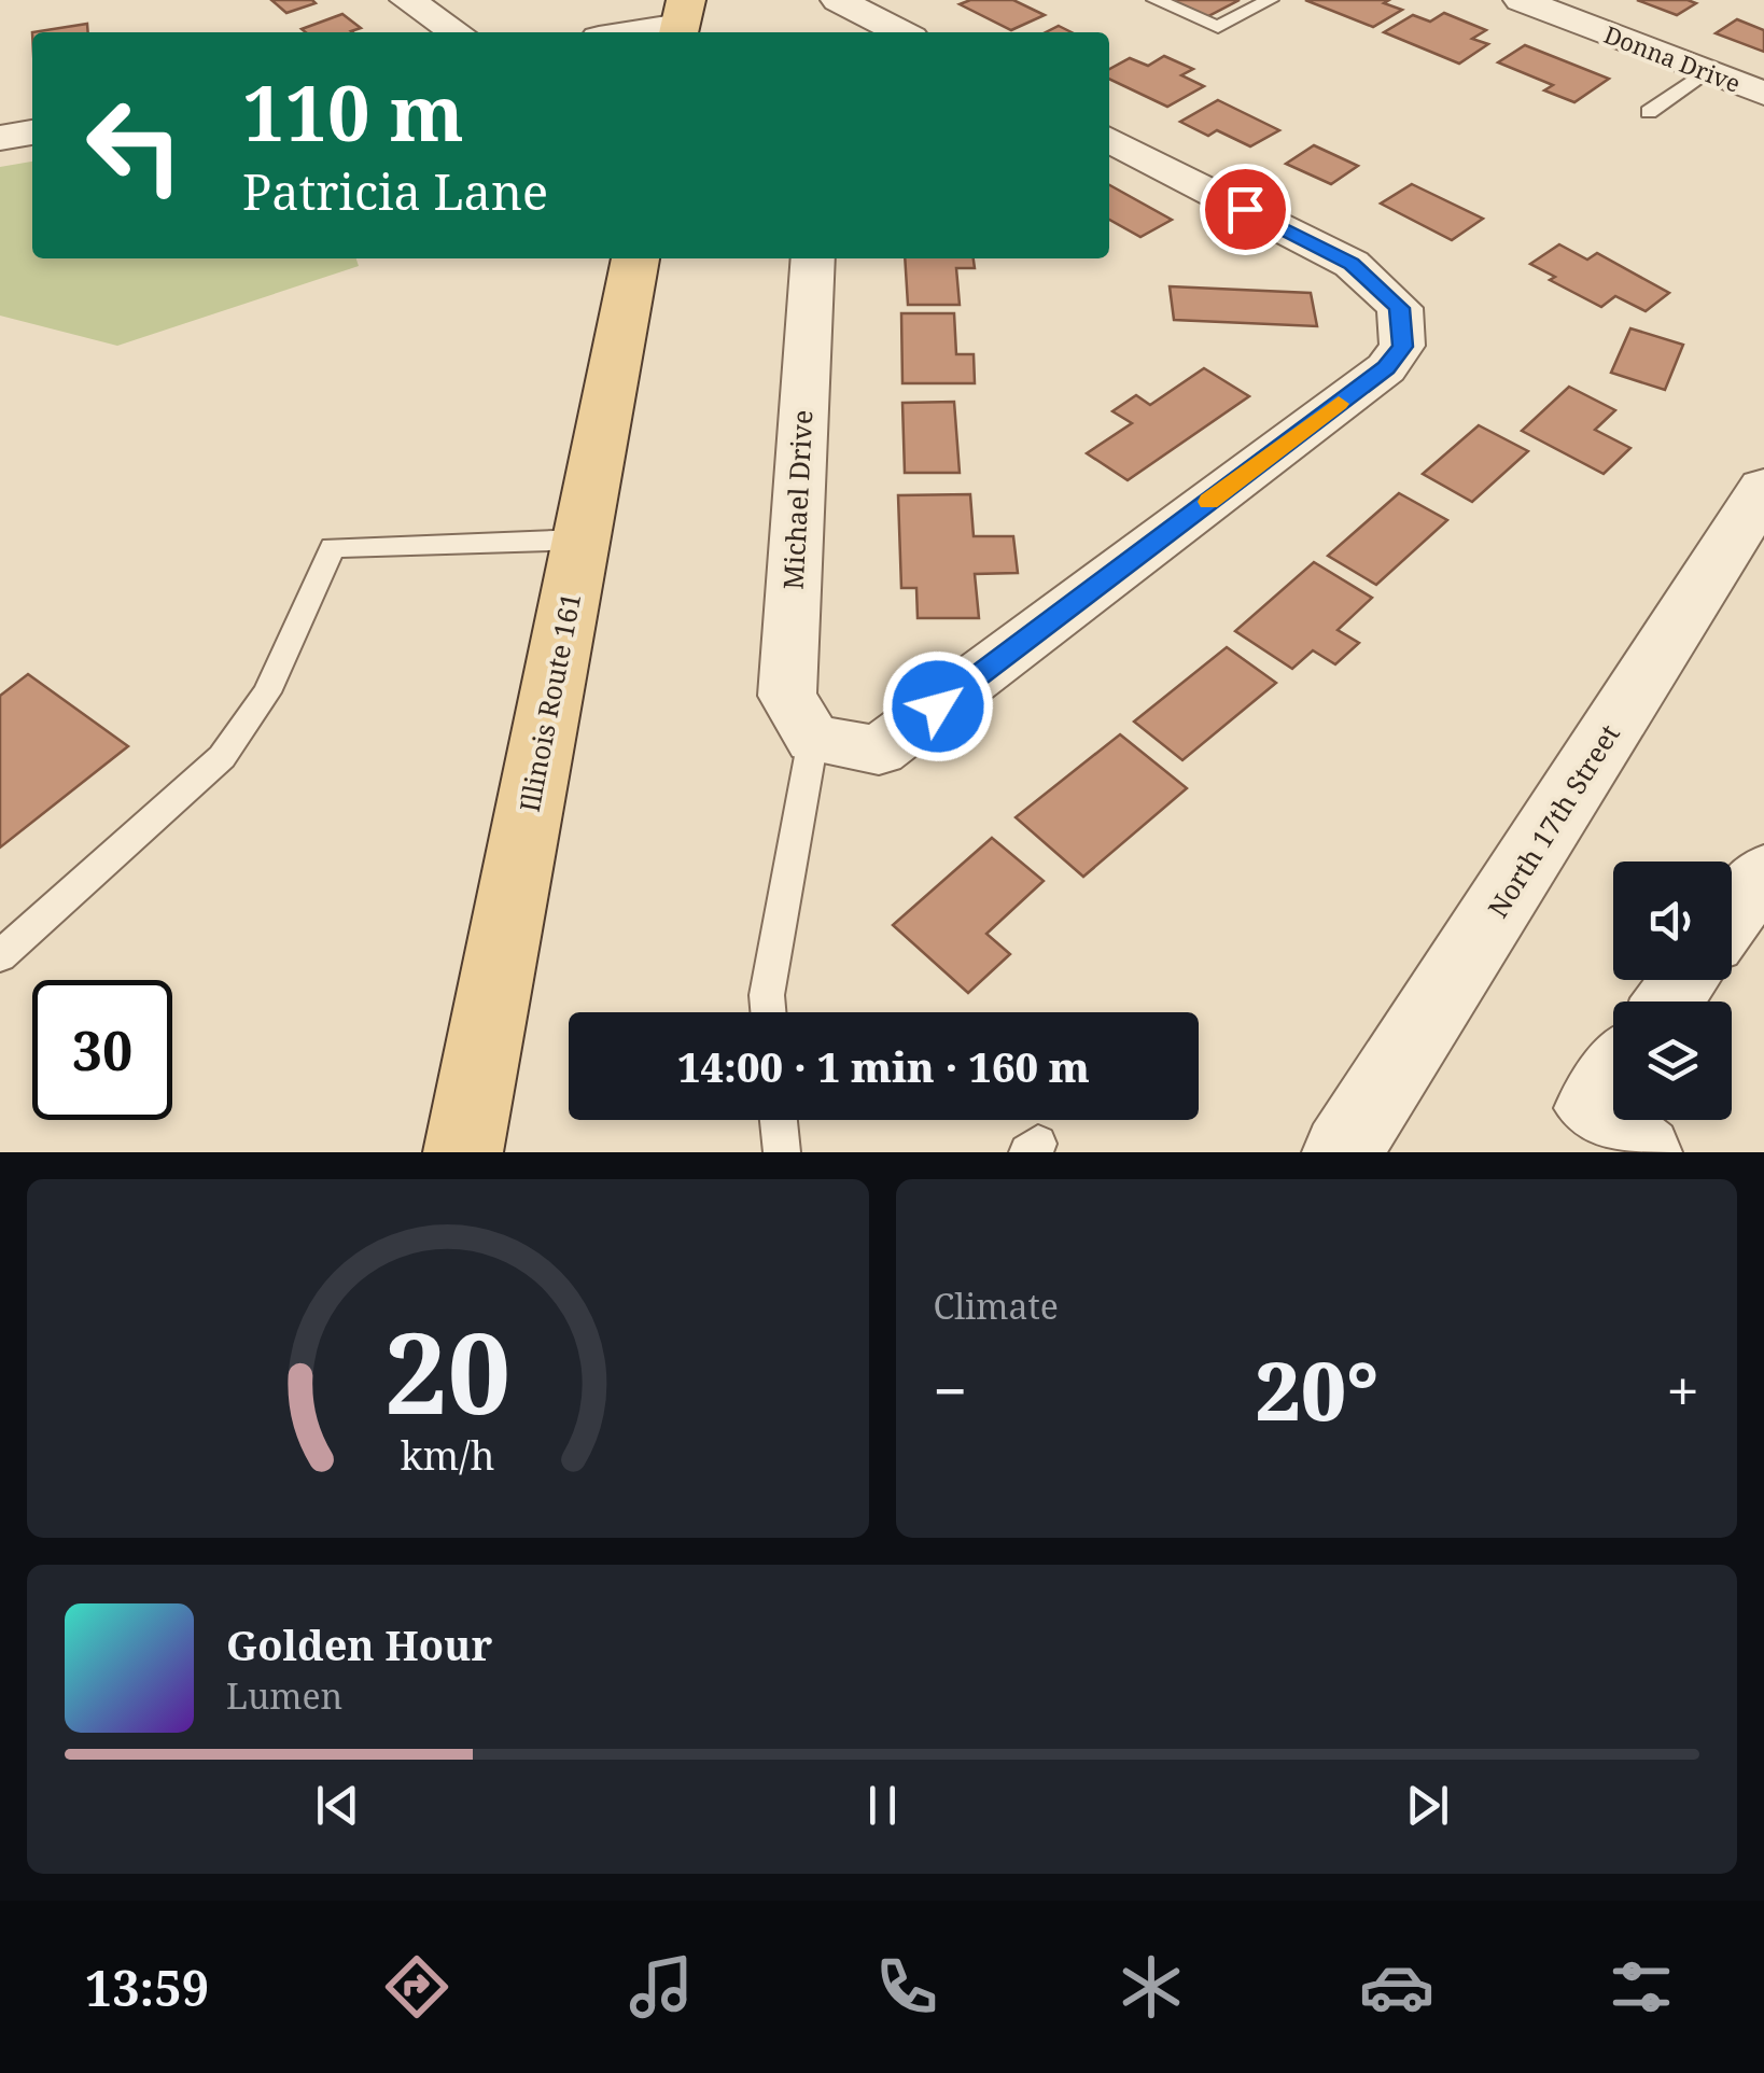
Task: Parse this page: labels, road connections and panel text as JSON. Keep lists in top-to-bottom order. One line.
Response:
{"streets":{"main road":["Illinois Route 161"],"street":["Donna Drive","Michael Drive","North 17th Street"]},"page":{"turn":["110 m","Patricia Lane"],"limit":"30","trip":"14:00 · 1 min · 160 m","tile":"Climate","heat":["−","20°","+"],"song":["Golden Hour","Lumen"],"tabs":"13:59","gauge":["20","km/h"]}}
